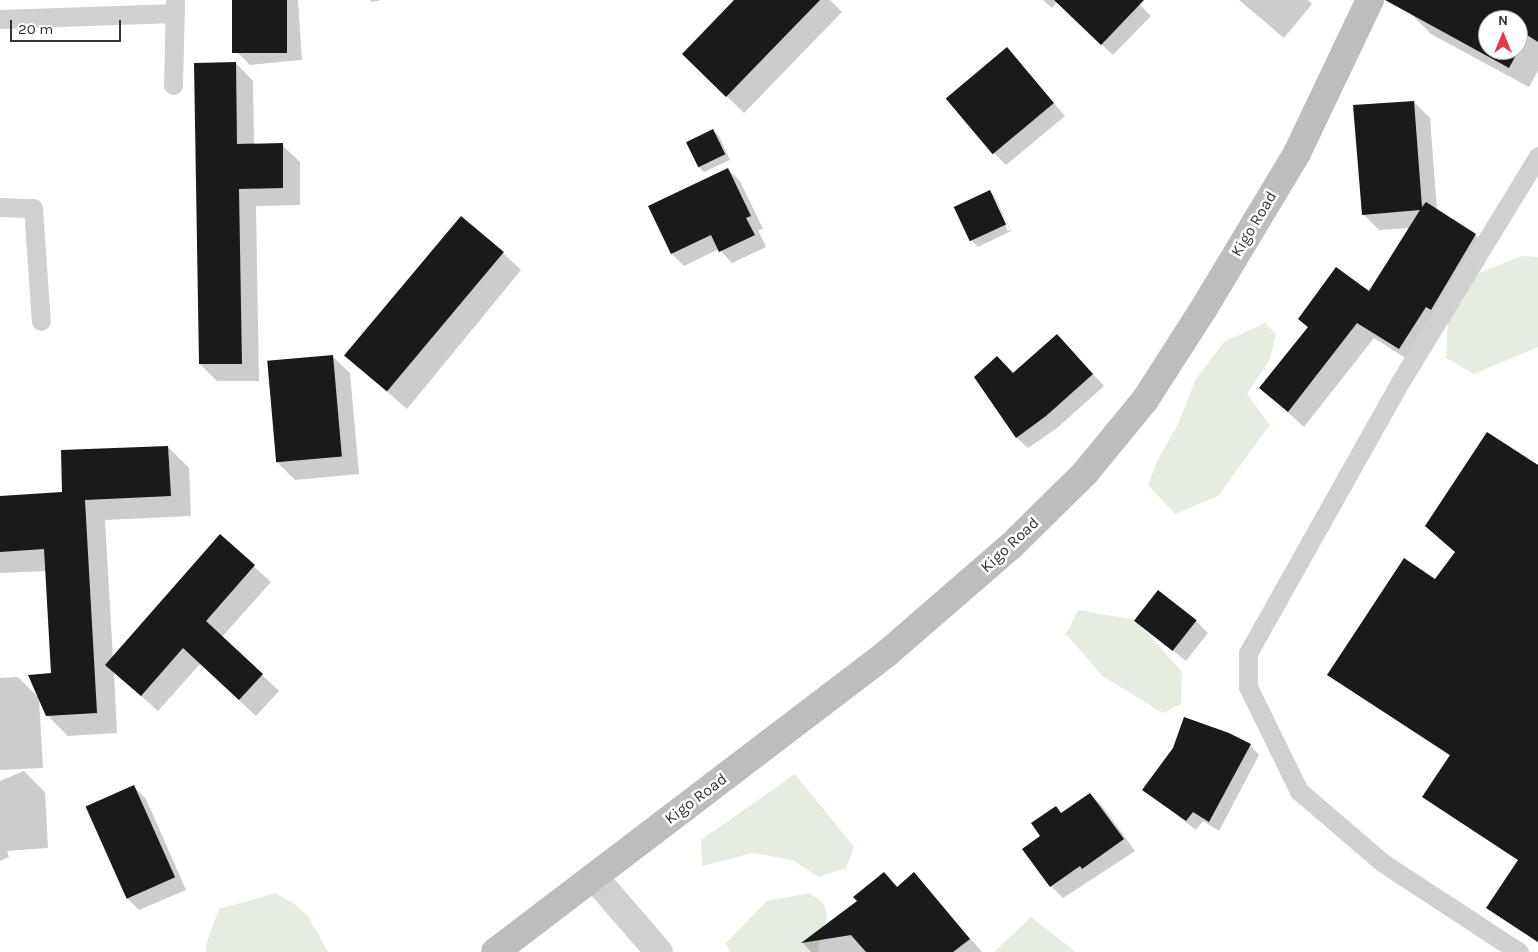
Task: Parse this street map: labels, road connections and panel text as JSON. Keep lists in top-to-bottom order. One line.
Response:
{"streets":{"street":["Kigo Road"]},"scale_bar":"20 m","north":"top"}
